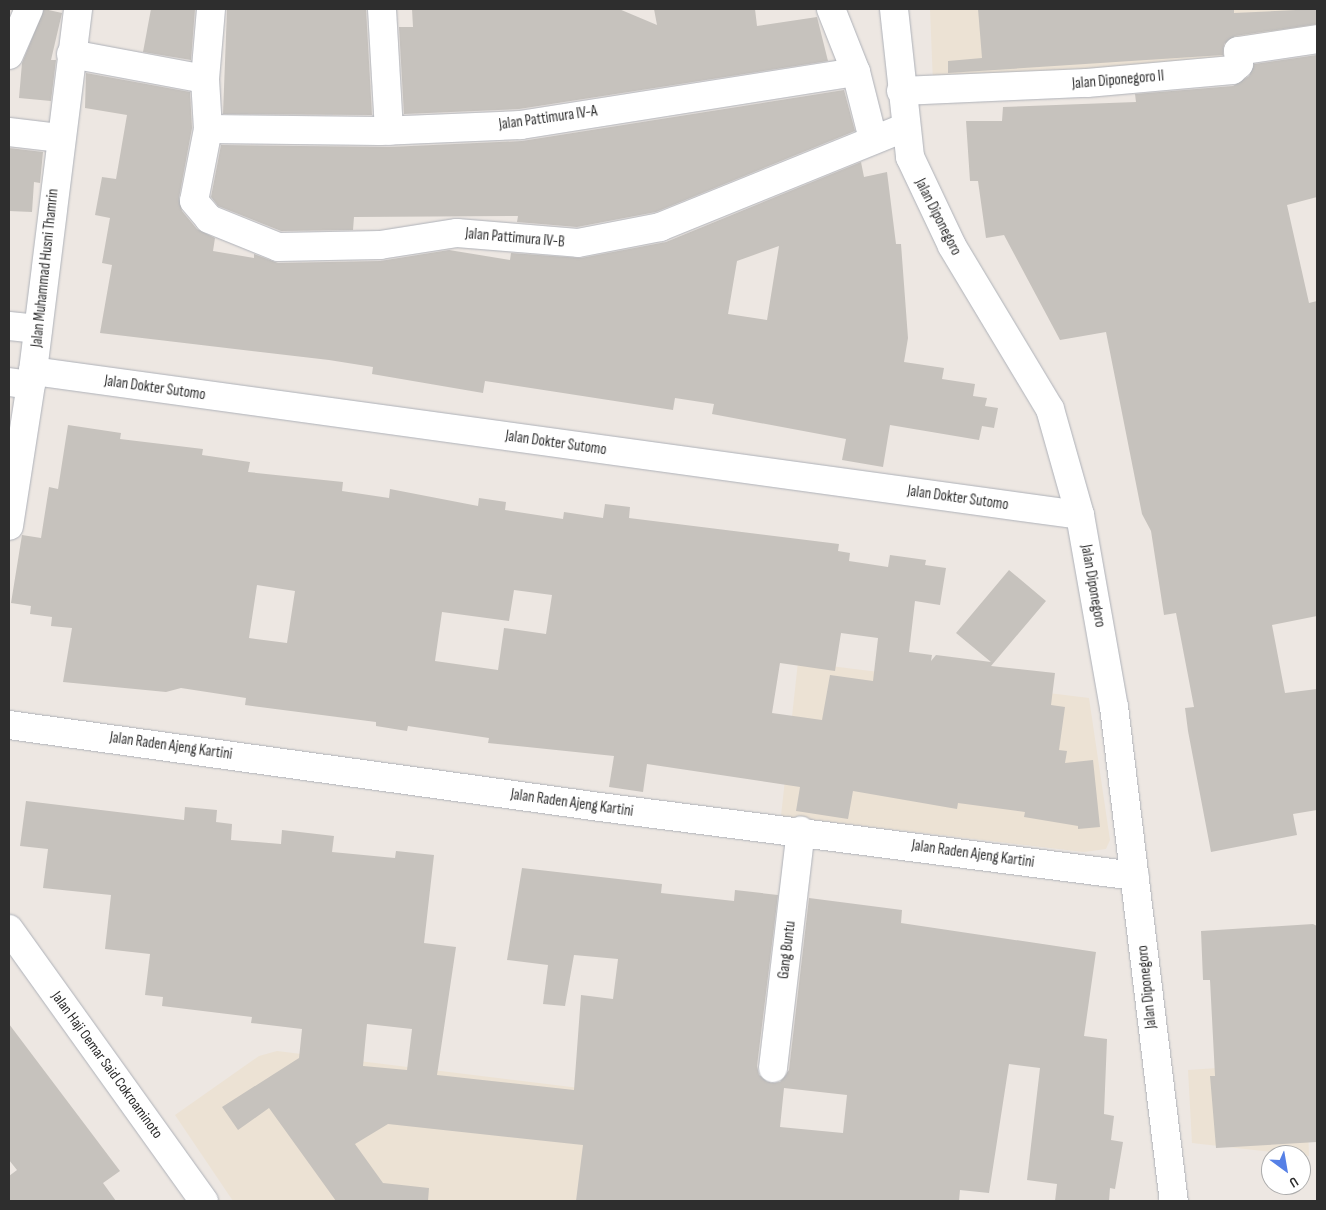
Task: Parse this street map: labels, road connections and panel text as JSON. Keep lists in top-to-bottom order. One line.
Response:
{"streets":{"street":["Jalan Diponegoro II","Jalan Pattimura IV-A","Jalan Diponegoro","Jalan Pattimura IV-B","Jalan Muhammad Husni Thamrin","Jalan Dokter Sutomo","Jalan Raden Ajeng Kartini","Gang Buntu","Jalan Haji Oemar Said Cokroaminoto"]},"crossings":[["Jalan Diponegoro II","Jalan Diponegoro"],["Jalan Pattimura IV-A","Jalan Pattimura IV-B"],["Jalan Diponegoro","Jalan Pattimura IV-B"],["Jalan Diponegoro","Jalan Dokter Sutomo"],["Jalan Diponegoro","Jalan Raden Ajeng Kartini"],["Jalan Muhammad Husni Thamrin","Jalan Dokter Sutomo"],["Jalan Raden Ajeng Kartini","Gang Buntu"]],"north":"bottom right"}
